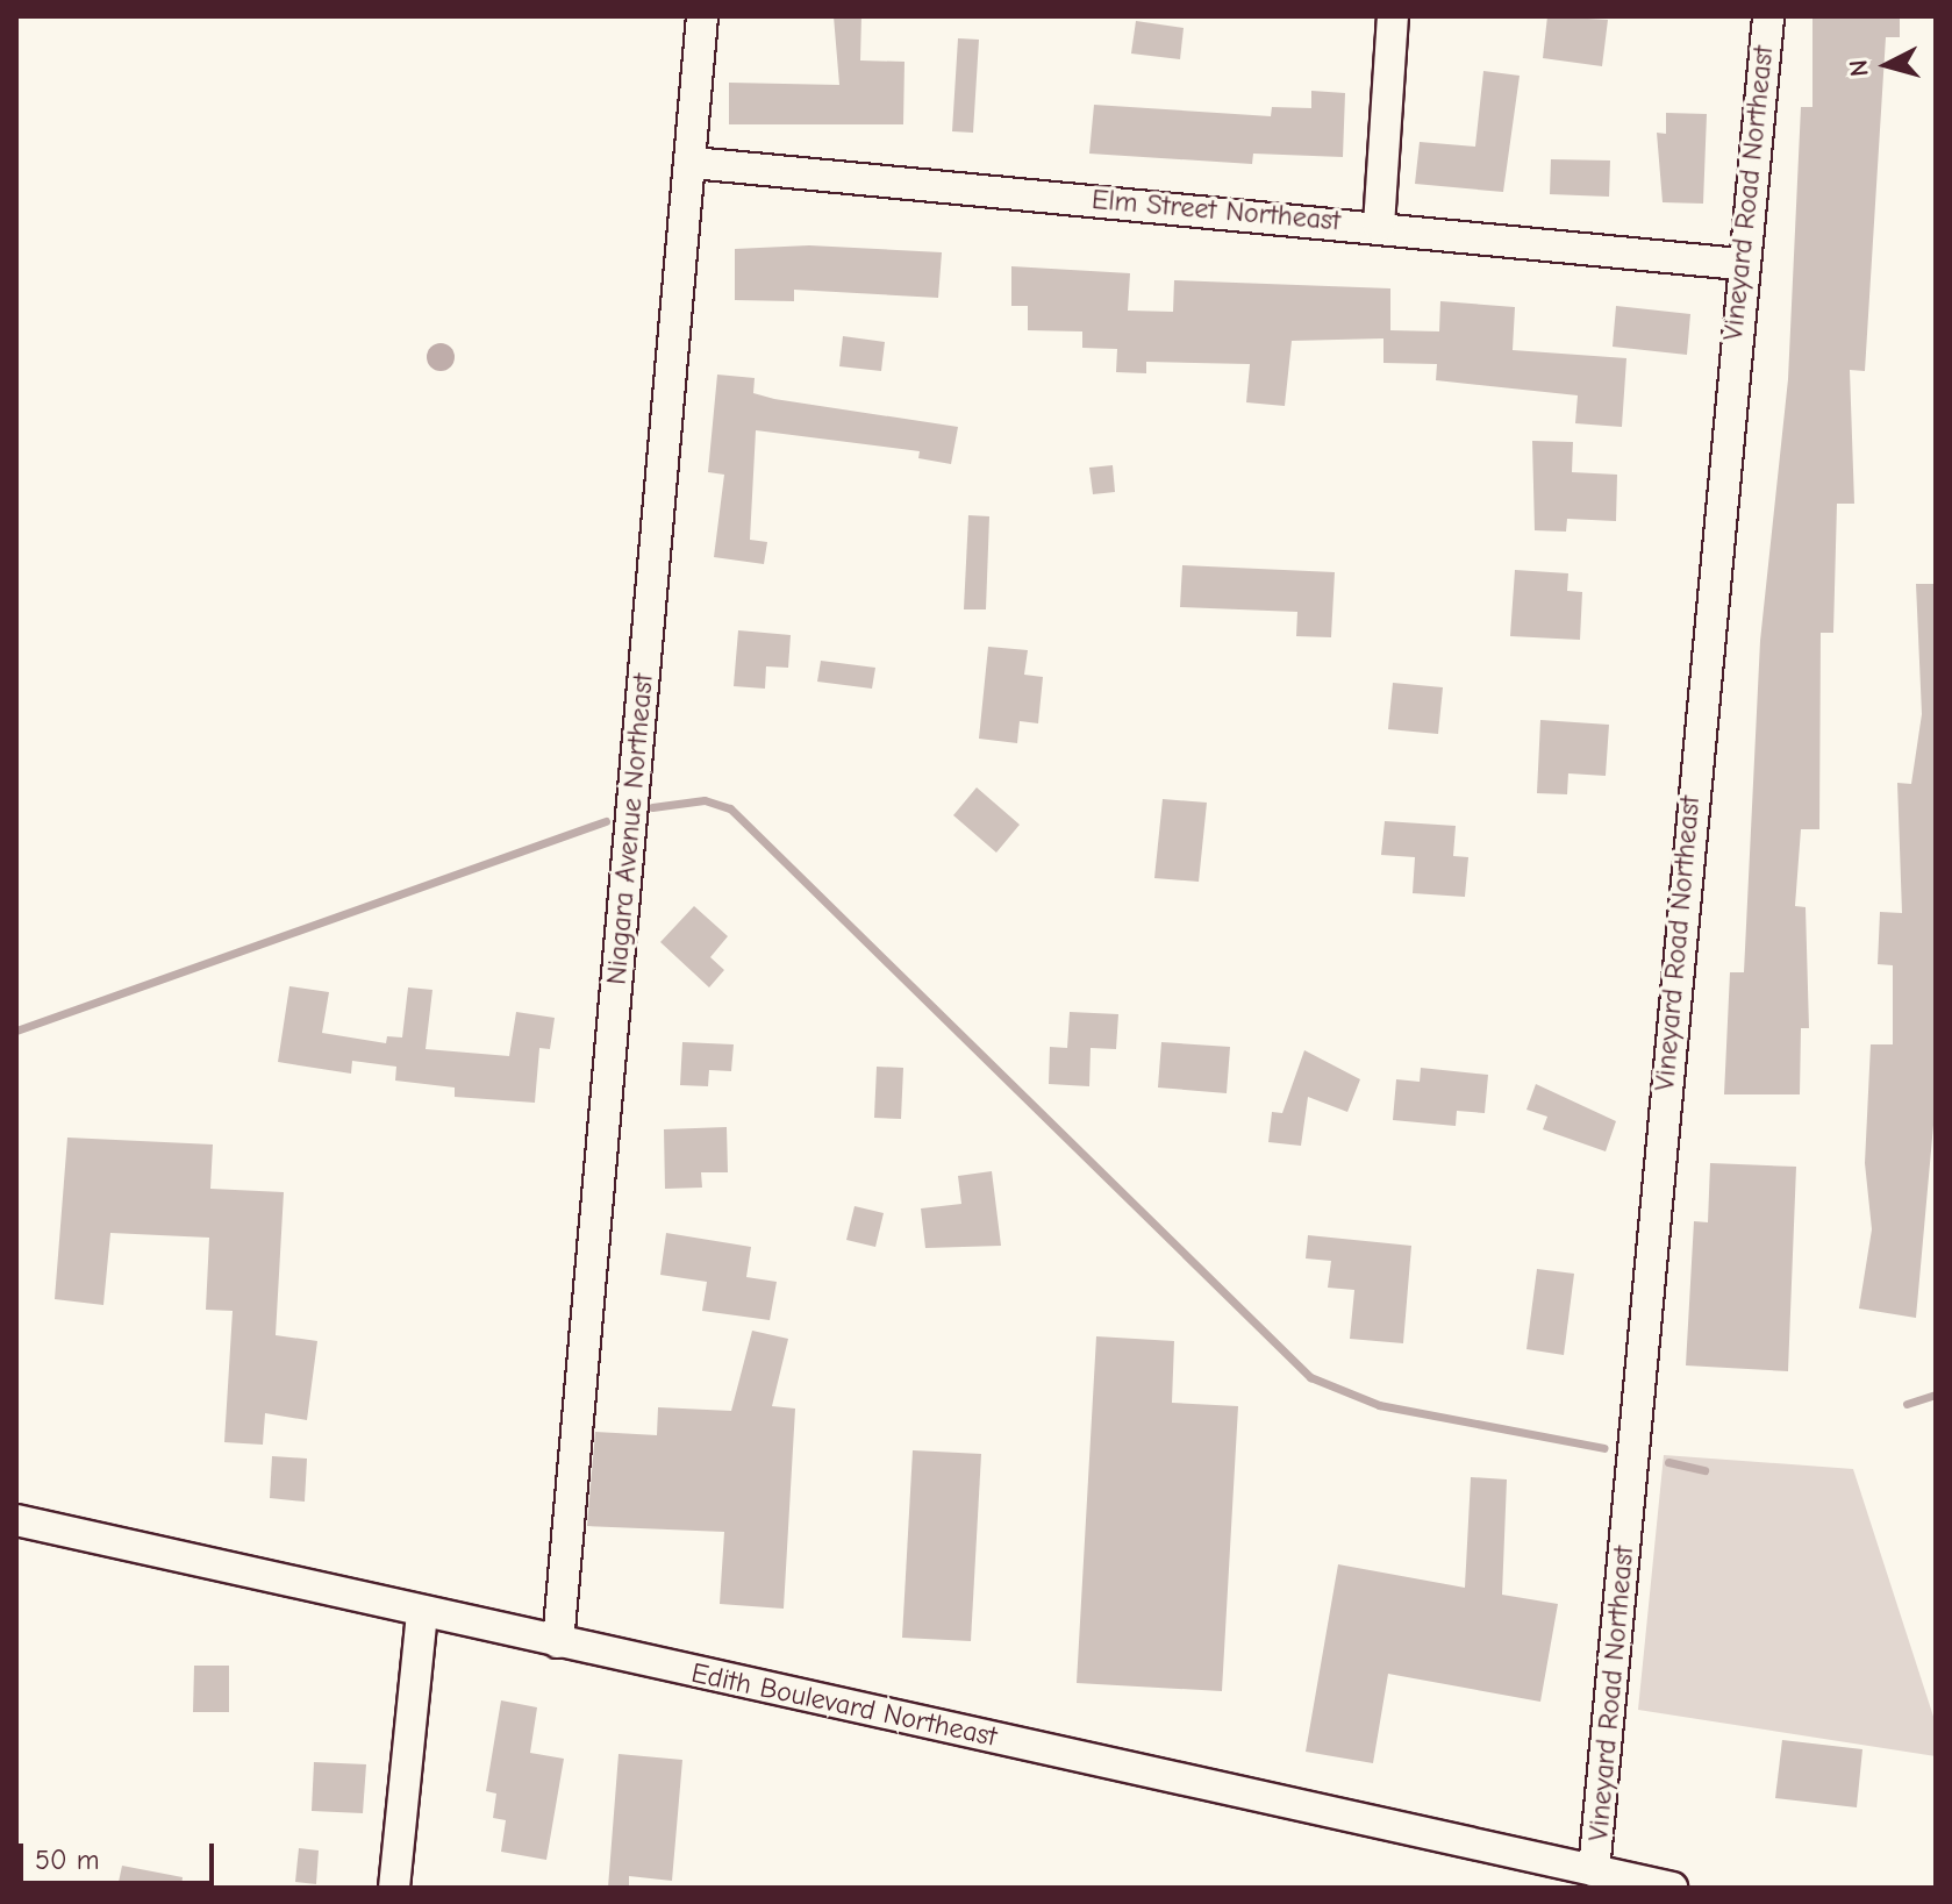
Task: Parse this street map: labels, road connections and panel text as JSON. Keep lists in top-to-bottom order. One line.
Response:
{"streets":{"street":["Vineyard Road Northeast","Elm Street Northeast","Niagara Avenue Northeast","Edith Boulevard Northeast"]},"crossings":[["Vineyard Road Northeast","Elm Street Northeast"],["Vineyard Road Northeast","Edith Boulevard Northeast"],["Elm Street Northeast","Niagara Avenue Northeast"],["Niagara Avenue Northeast","Edith Boulevard Northeast"]],"scale_bar":"50 m","north":"left"}
